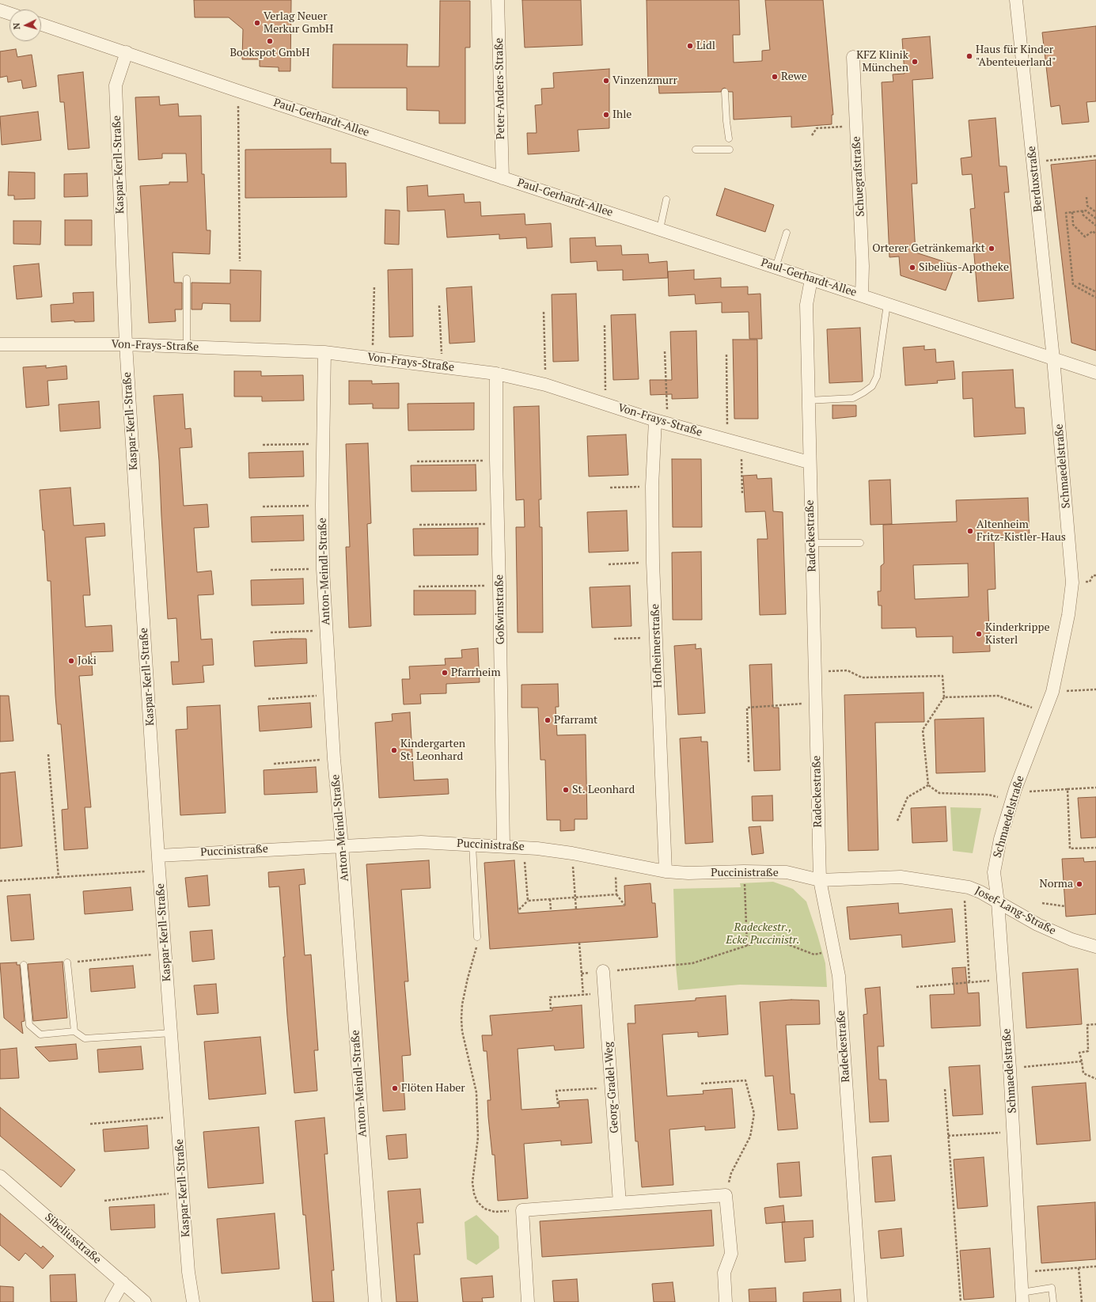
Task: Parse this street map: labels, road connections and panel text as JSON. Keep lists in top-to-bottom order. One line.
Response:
{"streets":{"street":["Peter-Anders-Straße","Paul-Gerhardt-Allee","Kaspar-Kerll-Straße","Schuegrafstraße","Berduxstraße","Von-Frays-Straße","Schmaedelstraße","Radeckestraße","Anton-Meindl-Straße","Goßwinstraße","Hofheimerstraße","Puccinistraße","Josef-Lang-Straße","Georg-Gradel-Weg","Sibeliusstraße"]},"crossings":[["Peter-Anders-Straße","Paul-Gerhardt-Allee"],["Paul-Gerhardt-Allee","Kaspar-Kerll-Straße"],["Paul-Gerhardt-Allee","Schuegrafstraße"],["Paul-Gerhardt-Allee","Berduxstraße"],["Paul-Gerhardt-Allee","Schmaedelstraße"],["Paul-Gerhardt-Allee","Radeckestraße"],["Kaspar-Kerll-Straße","Von-Frays-Straße"],["Kaspar-Kerll-Straße","Puccinistraße"],["Berduxstraße","Schmaedelstraße"],["Von-Frays-Straße","Radeckestraße"],["Von-Frays-Straße","Anton-Meindl-Straße"],["Von-Frays-Straße","Goßwinstraße"],["Von-Frays-Straße","Hofheimerstraße"],["Schmaedelstraße","Josef-Lang-Straße"],["Radeckestraße","Puccinistraße"],["Radeckestraße","Josef-Lang-Straße"],["Anton-Meindl-Straße","Puccinistraße"],["Goßwinstraße","Puccinistraße"],["Hofheimerstraße","Puccinistraße"],["Puccinistraße","Josef-Lang-Straße"]],"parks":["Radeckestr., Ecke Puccinistr."],"places":["Verlag Neuer Merkur GmbH","Bookspot GmbH","Lidl","Haus für Kinder \"Abenteuerland\"","KFZ Klinik München","Rewe","Vinzenzmurr","Ihle","Orterer Getränkemarkt","Sibelius-Apotheke","Altenheim Fritz-Kistler-Haus","Kinderkrippe Kisterl","Joki","Pfarrheim","Pfarramt","Kindergarten St. Leonhard","St. Leonhard","Norma","Flöten Haber"],"north":"left"}
